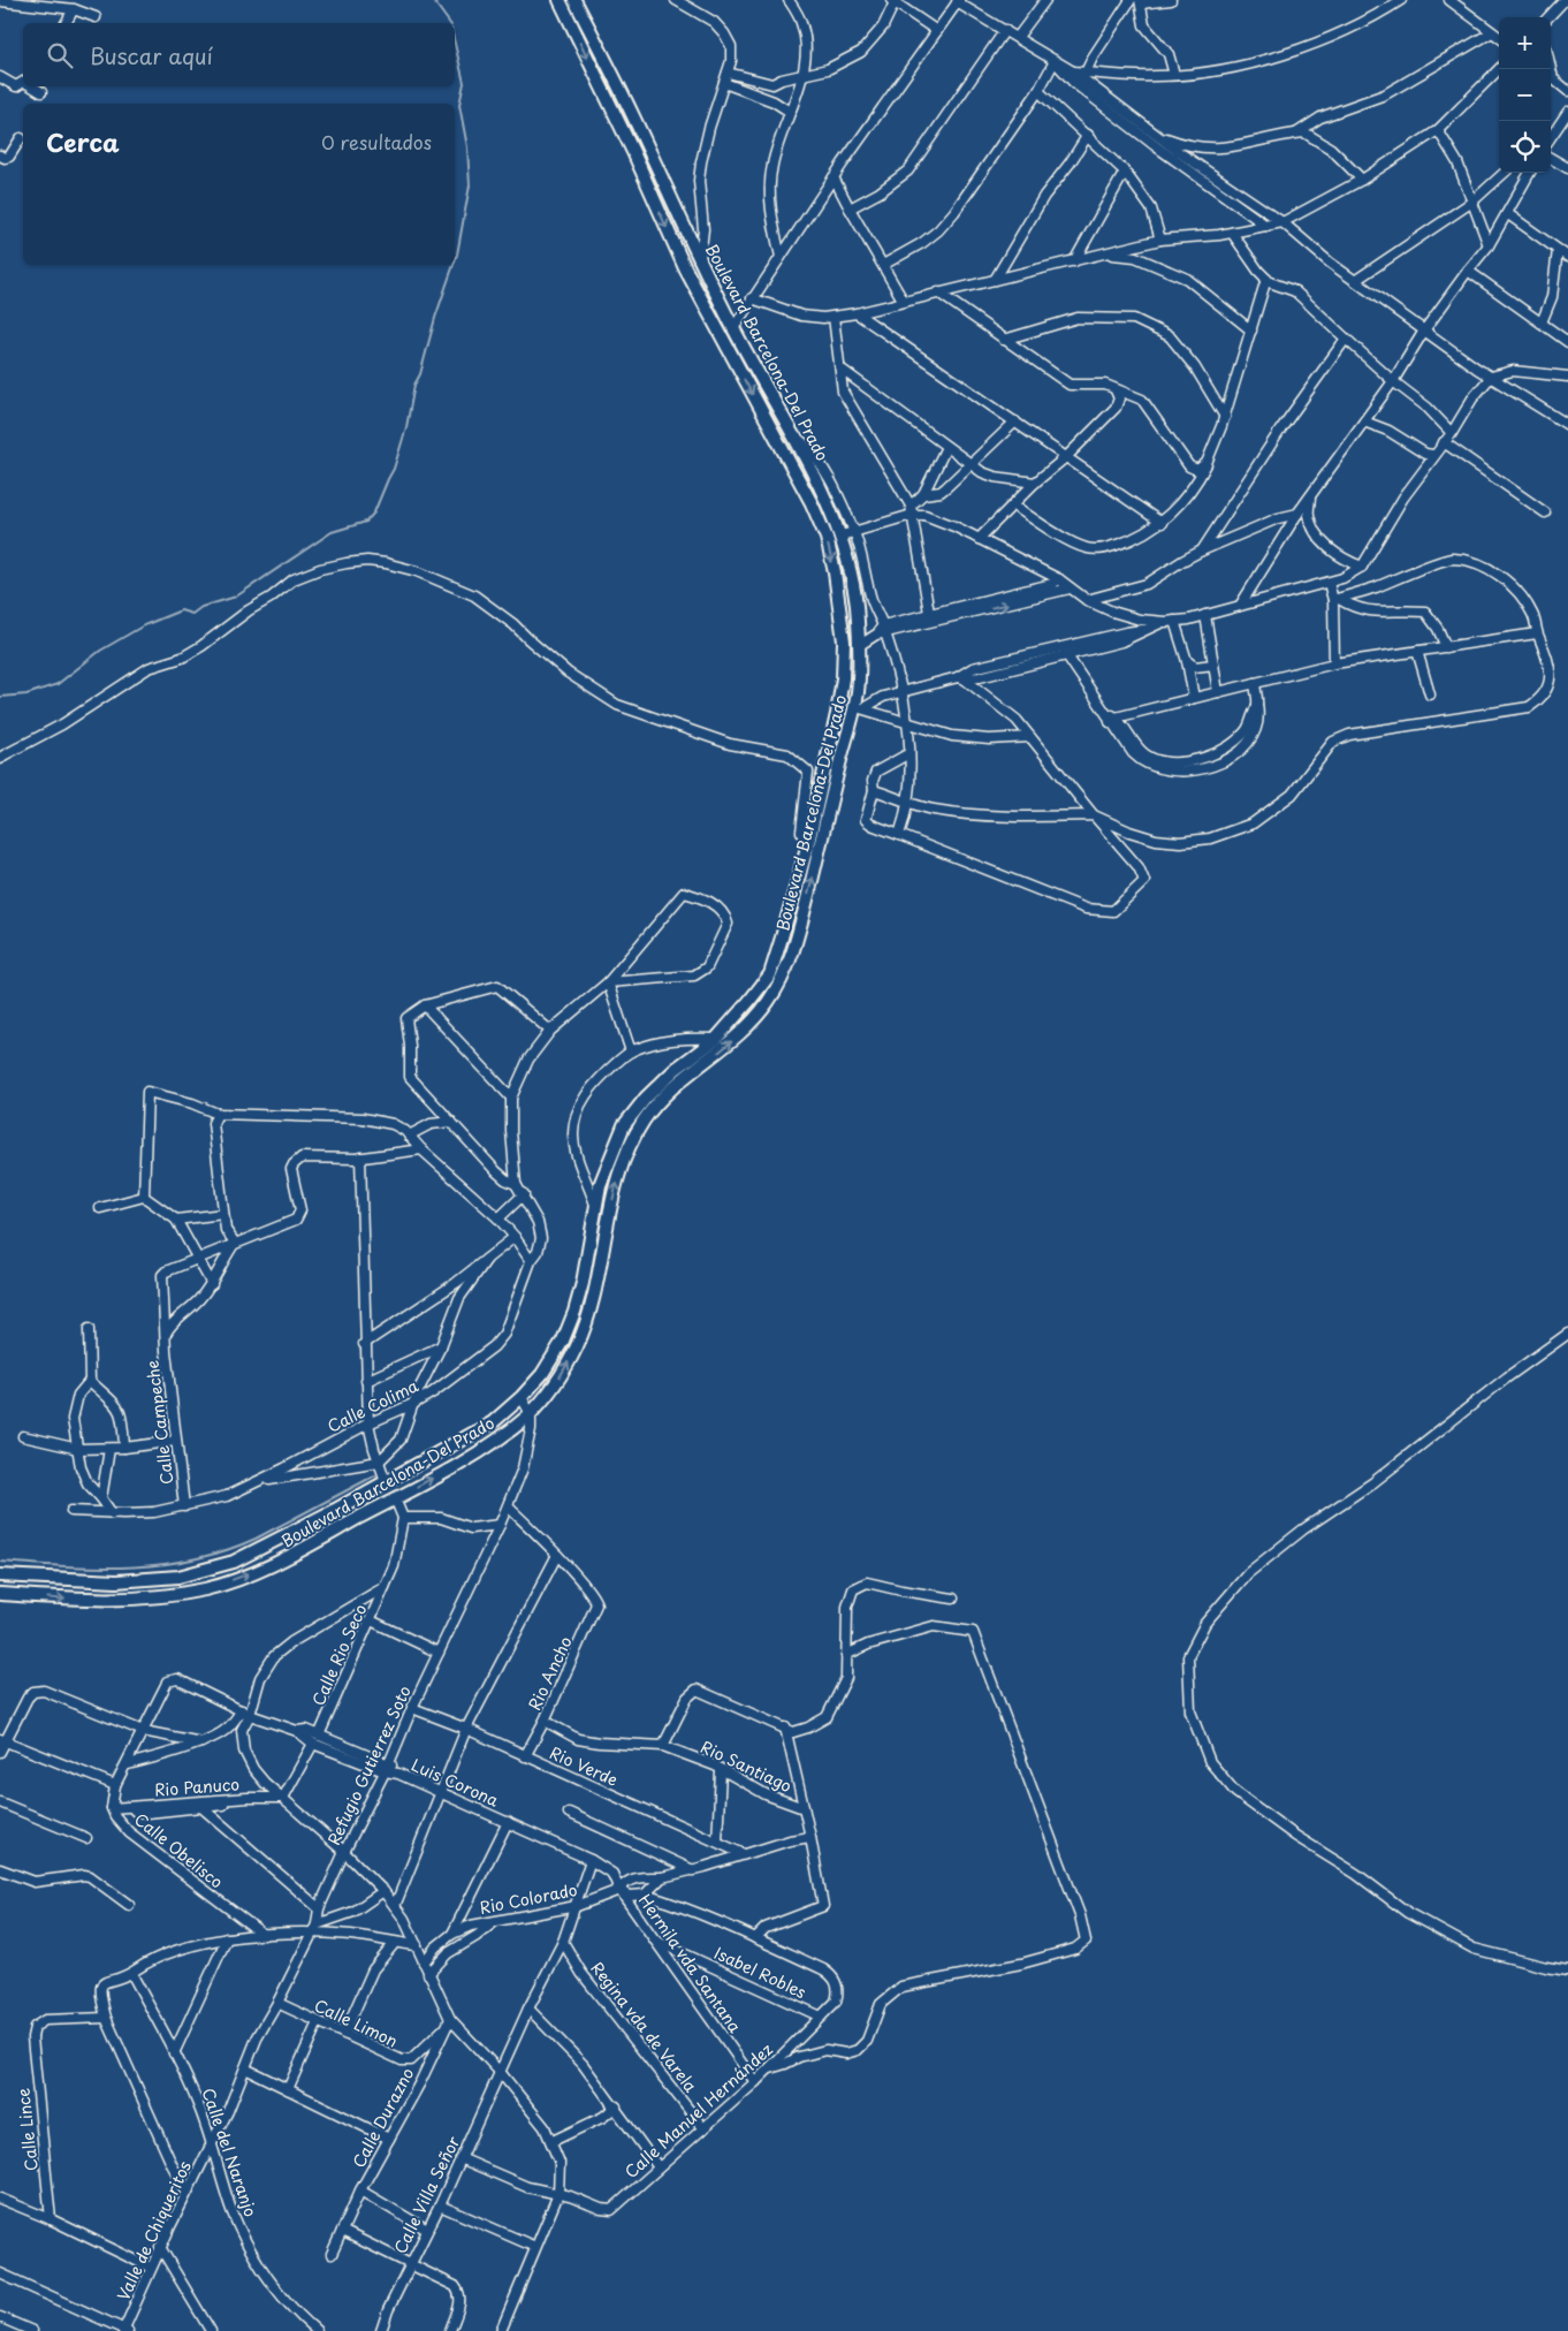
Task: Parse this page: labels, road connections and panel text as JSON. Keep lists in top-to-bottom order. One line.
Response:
{"streets":{"main road":["Boulevard Barcelona-Del Prado"],"street":["Calle Colima","Calle Campeche","Calle Rio Seco","Rio Ancho","Refugio Gutierrez Soto","Rio Verde","Rio Santiago","Luis Corona","Rio Panuco","Calle Obelisco","Rio Colorado","Hermila vda Santana","Isabel Robles","Calle Limon","Regina vda de Varela","Calle Manuel Hernández","Calle Durazno","Calle Lince","Calle del Naranjo","Calle Villa Señor","Valle de Chiqueritos"]},"crossings":[["Boulevard Barcelona-Del Prado","Refugio Gutierrez Soto"],["Calle Colima","Calle Campeche"],["Rio Ancho","Rio Verde"],["Rio Ancho","Rio Santiago"],["Refugio Gutierrez Soto","Rio Verde"],["Refugio Gutierrez Soto","Luis Corona"],["Refugio Gutierrez Soto","Calle Limon"],["Refugio Gutierrez Soto","Calle del Naranjo"],["Refugio Gutierrez Soto","Valle de Chiqueritos"],["Luis Corona","Rio Colorado"],["Luis Corona","Hermila vda Santana"],["Luis Corona","Calle Villa Señor"],["Rio Panuco","Calle Obelisco"],["Rio Colorado","Hermila vda Santana"],["Rio Colorado","Calle Villa Señor"],["Hermila vda Santana","Isabel Robles"],["Hermila vda Santana","Calle Manuel Hernández"],["Isabel Robles","Calle Manuel Hernández"],["Calle Limon","Calle Durazno"],["Regina vda de Varela","Calle Manuel Hernández"],["Regina vda de Varela","Calle Villa Señor"],["Calle del Naranjo","Valle de Chiqueritos"]],"page":{"map_buttons":["+","−"],"search":"Buscar aquí","heading":["Cerca","0 resultados"]}}
